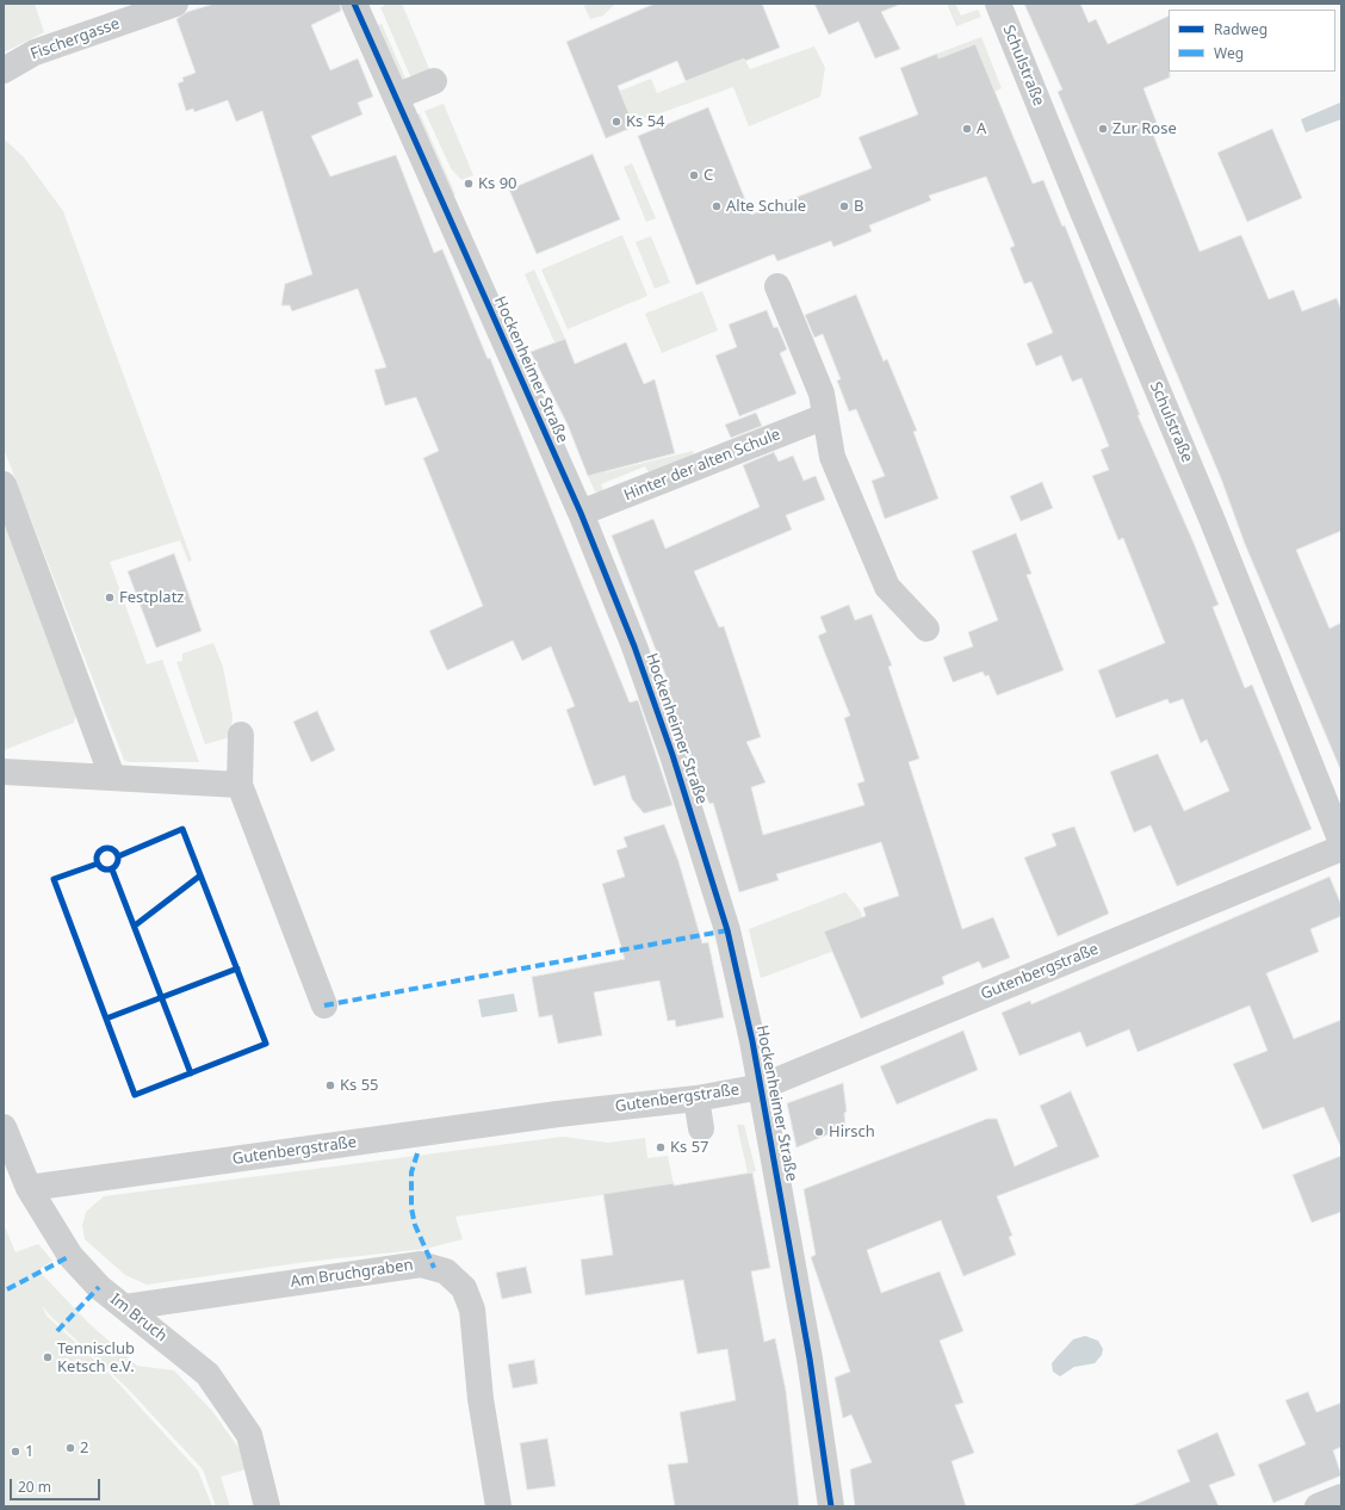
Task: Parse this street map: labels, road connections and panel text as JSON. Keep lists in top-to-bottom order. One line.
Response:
{"streets":{"street":["Fischergasse","Schulstraße","Hockenheimer Straße","Hinter der alten Schule","Gutenbergstraße","Am Bruchgraben","Im Bruch"]},"crossings":[["Hockenheimer Straße","Hinter der alten Schule"],["Hockenheimer Straße","Gutenbergstraße"],["Gutenbergstraße","Im Bruch"],["Am Bruchgraben","Im Bruch"]],"places":["Ks 54","A","Zur Rose","C","Ks 90","Alte Schule","B","Festplatz","Ks 55","Hirsch","Ks 57","Tennisclub Ketsch e.V.","2","1"],"legend":["Radweg","Weg"],"scale_bar":"20 m"}
